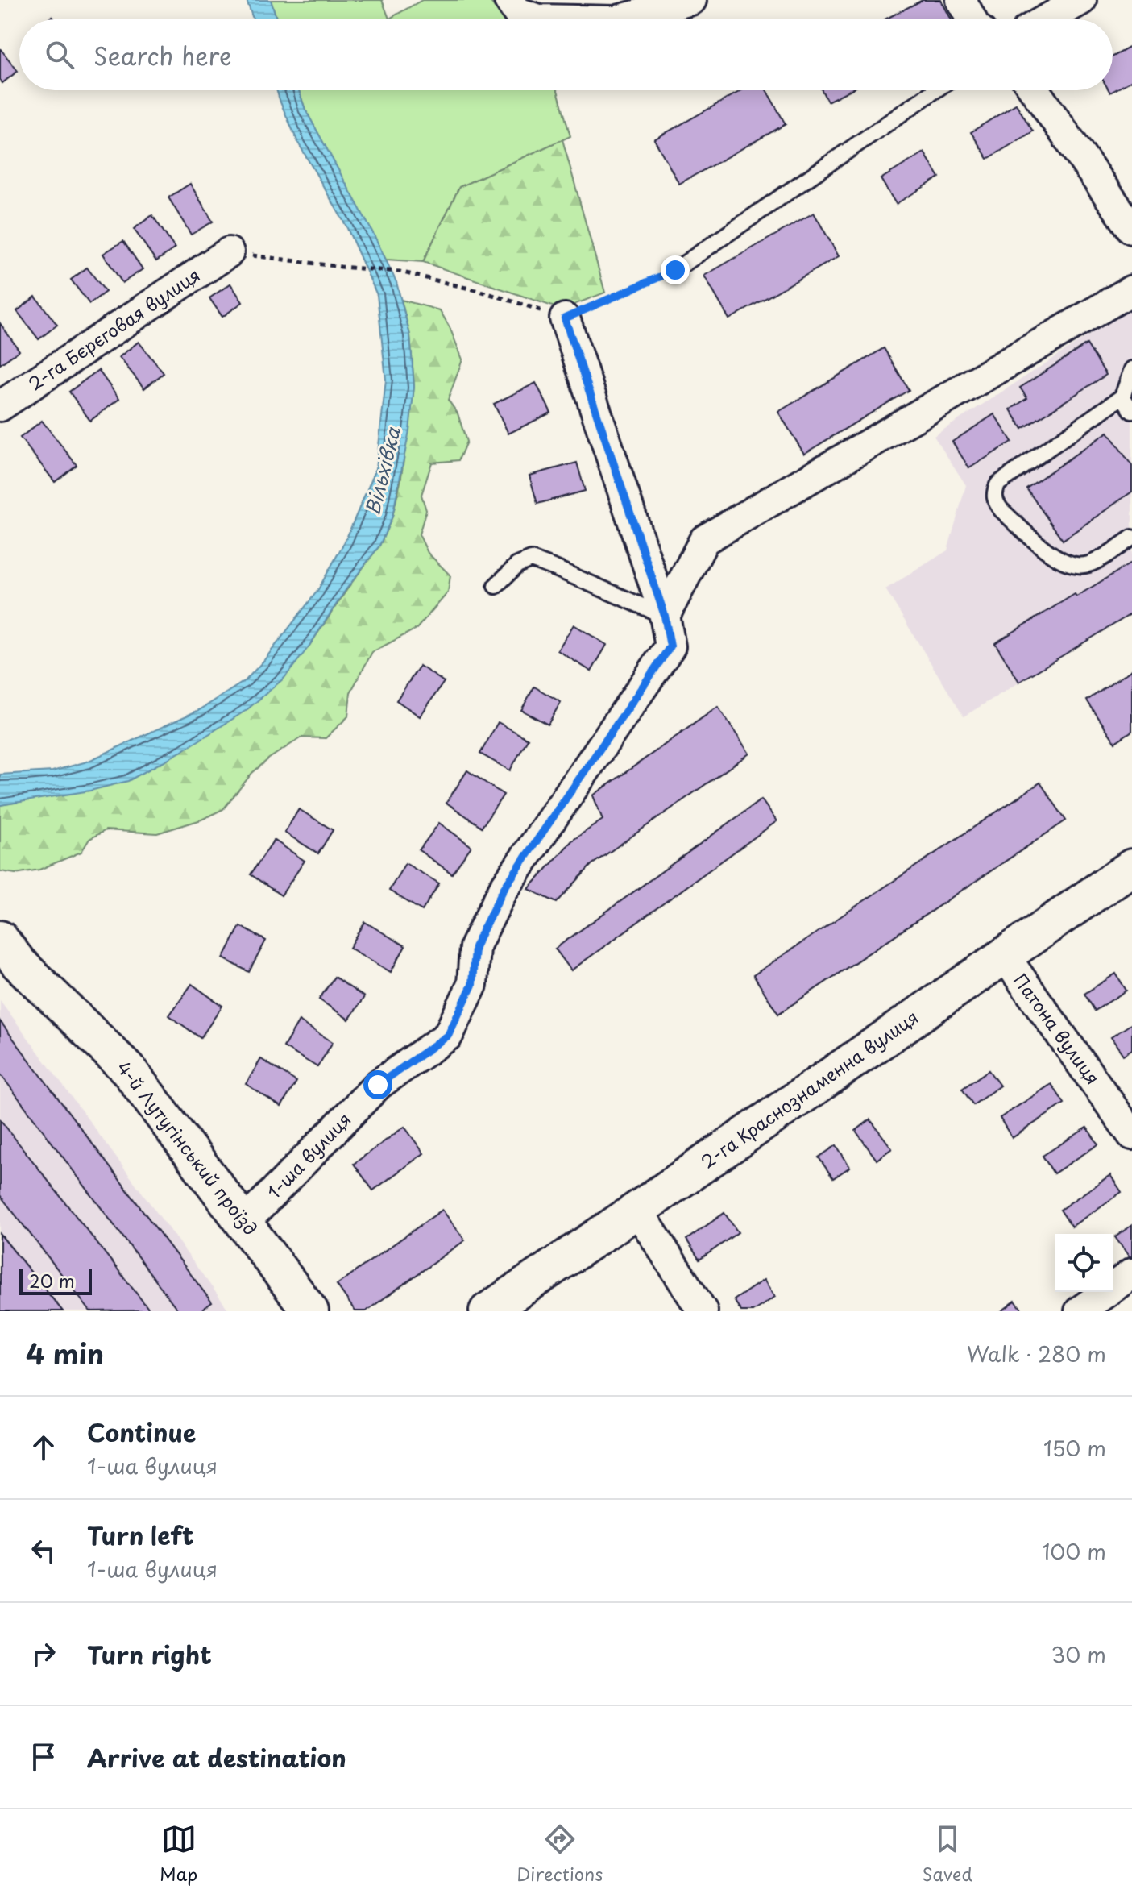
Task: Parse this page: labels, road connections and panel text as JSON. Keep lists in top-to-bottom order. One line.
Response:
{"streets":{"street":["2-га Бєрєговая вулиця","Патона вулиця","2-га Краснознаменна вулиця","4-й Лутугінський проїзд","1-ша вулиця"]},"crossings":[["Патона вулиця","2-га Краснознаменна вулиця"],["4-й Лутугінський проїзд","1-ша вулиця"]],"water":["Вільхівка"],"scale_bar":"20 m","page":{"search":"Search here","scale":"20 m","heading":["4 min","Walk · 280 m"],"list":[["Continue","1-ша вулиця","150 m"],["Turn left","1-ша вулиця","100 m"],["Turn right","30 m"],"Arrive at destination"],"nav":["Map","Directions","Saved"]}}
